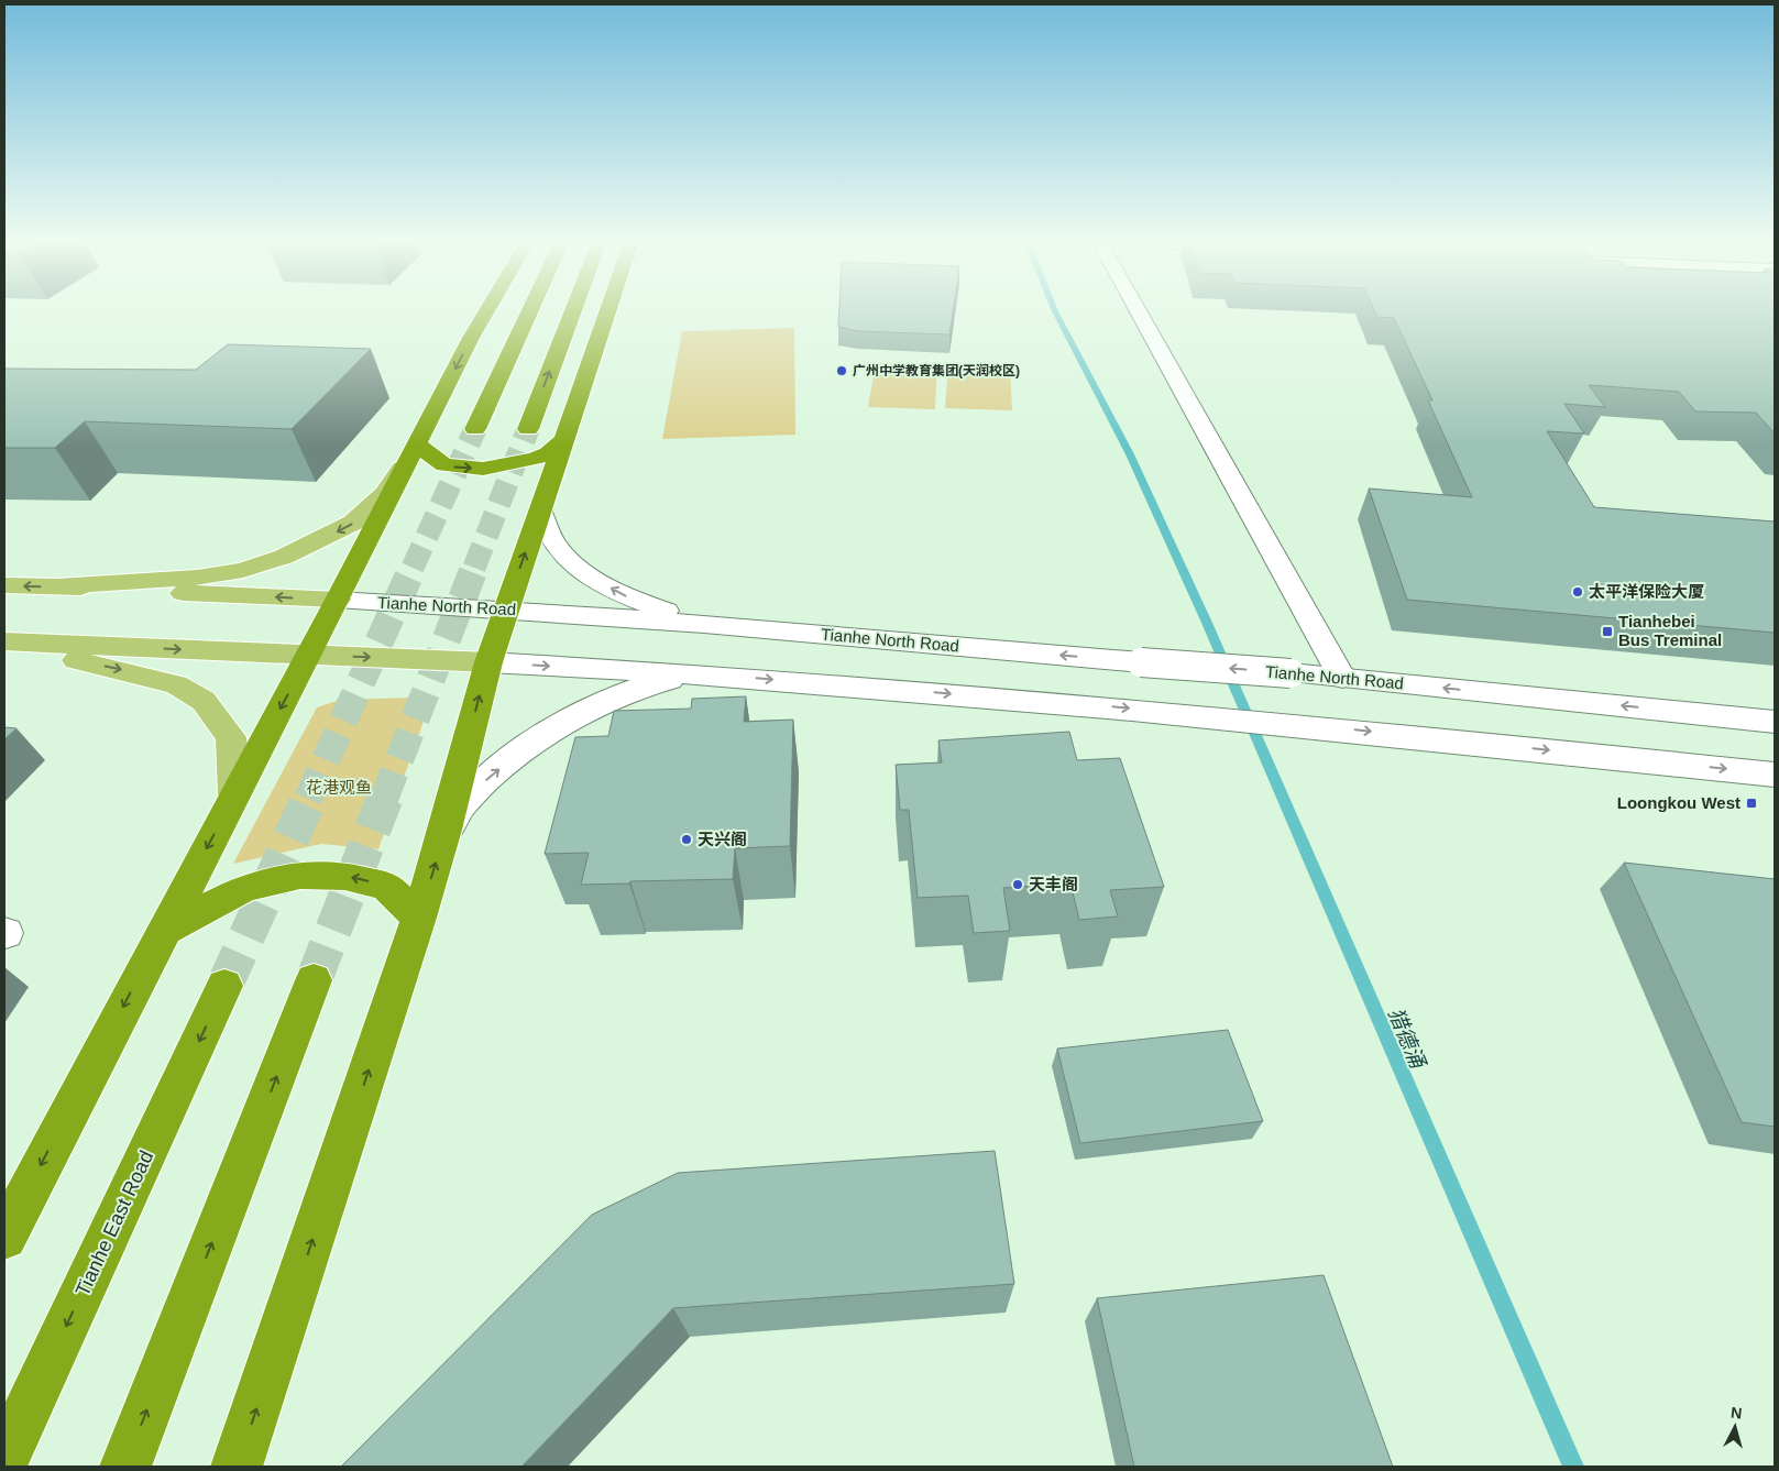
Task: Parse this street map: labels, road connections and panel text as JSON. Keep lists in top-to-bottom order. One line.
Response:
{"streets":{"highway":["Tianhe East Road"],"main road":["Tianhe North Road"]},"water":["猎德涌"],"parks":["花港观鱼"],"places":{"other":["广州中学教育集团(天润校区)","太平洋保险大厦","天兴阁","天丰阁"],"transit":["Tianhebei Bus Treminal","Loongkou West"]},"north":"top"}
